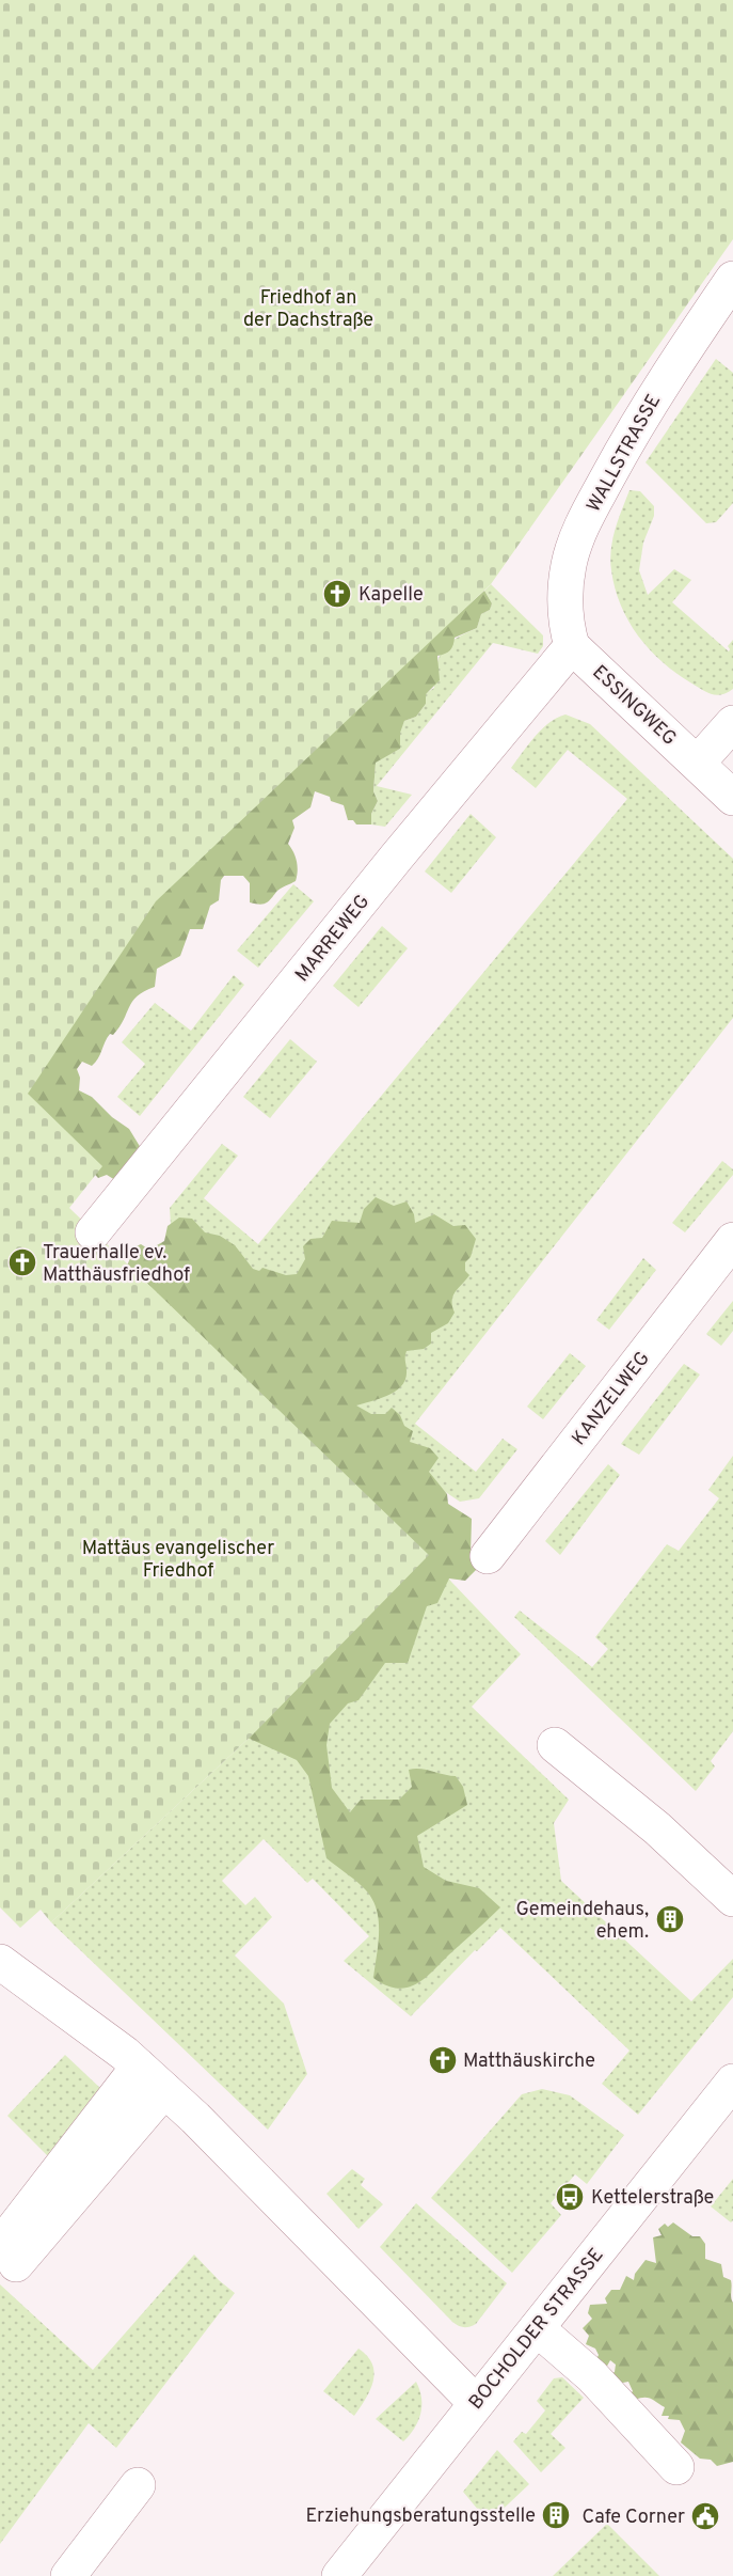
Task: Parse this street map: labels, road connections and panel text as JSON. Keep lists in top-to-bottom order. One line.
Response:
{"streets":{"street":["WALLSTRASSE","ESSINGWEG","MARREWEG","KANZELWEG","BOCHOLDER STRASSE"]},"crossings":[["WALLSTRASSE","ESSINGWEG"],["WALLSTRASSE","MARREWEG"],["ESSINGWEG","MARREWEG"]],"parks":["Friedhof an der Dachstraße","Mattäus evangelischer Friedhof"],"places":{"church":["Kapelle","Trauerhalle ev. Matthäusfriedhof","Matthäuskirche"],"building":["Gemeindehaus, ehem.","Erziehungsberatungsstelle"],"bus stop":["Kettelerstraße"],"public building":["Cafe Corner"]}}
